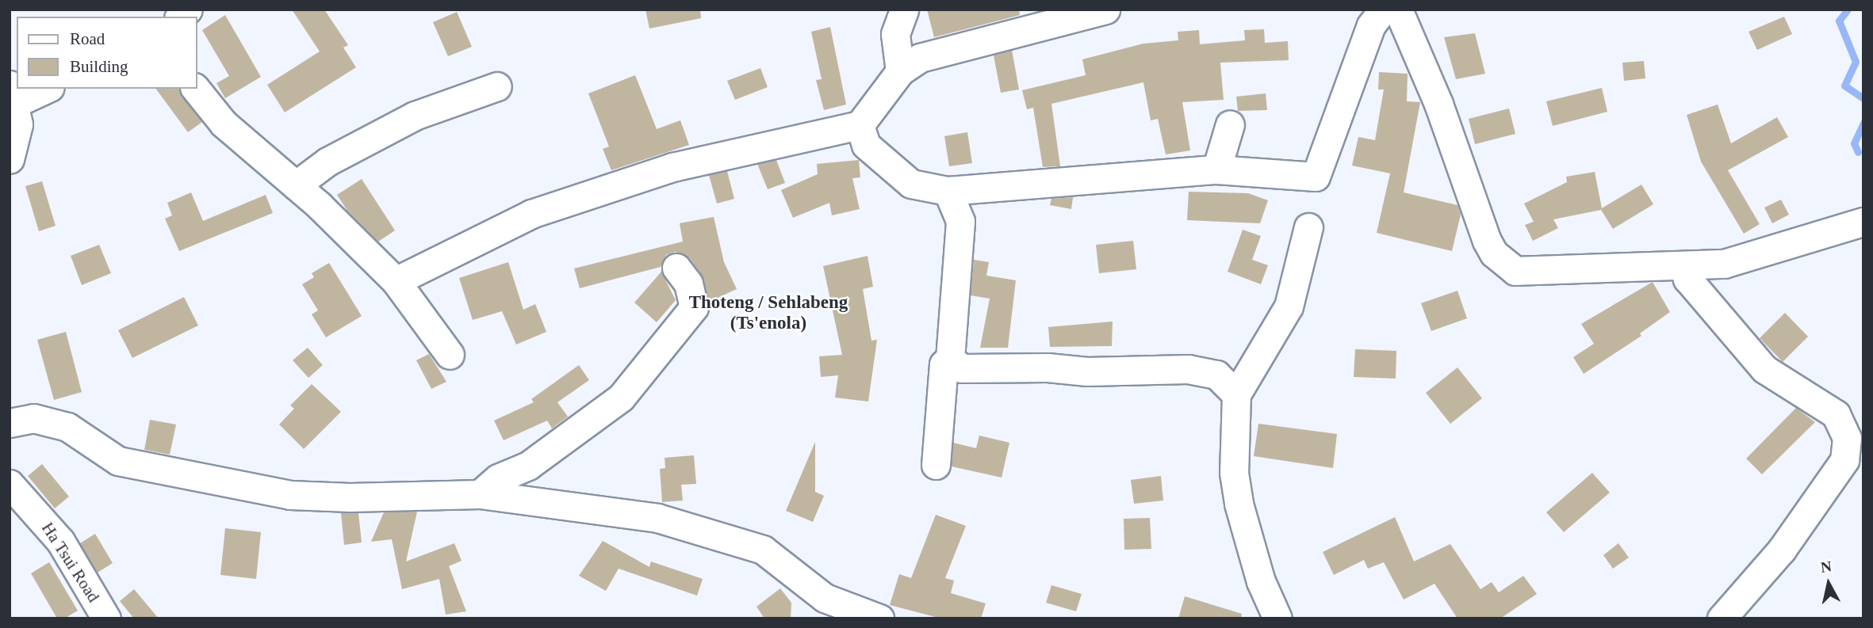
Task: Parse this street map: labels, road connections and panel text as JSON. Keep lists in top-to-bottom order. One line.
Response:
{"streets":{"street":["Ha Tsui Road"]},"districts":["Thoteng / Sehlabeng (Ts'enola)"],"legend":["Road","Building"],"north":"top"}
